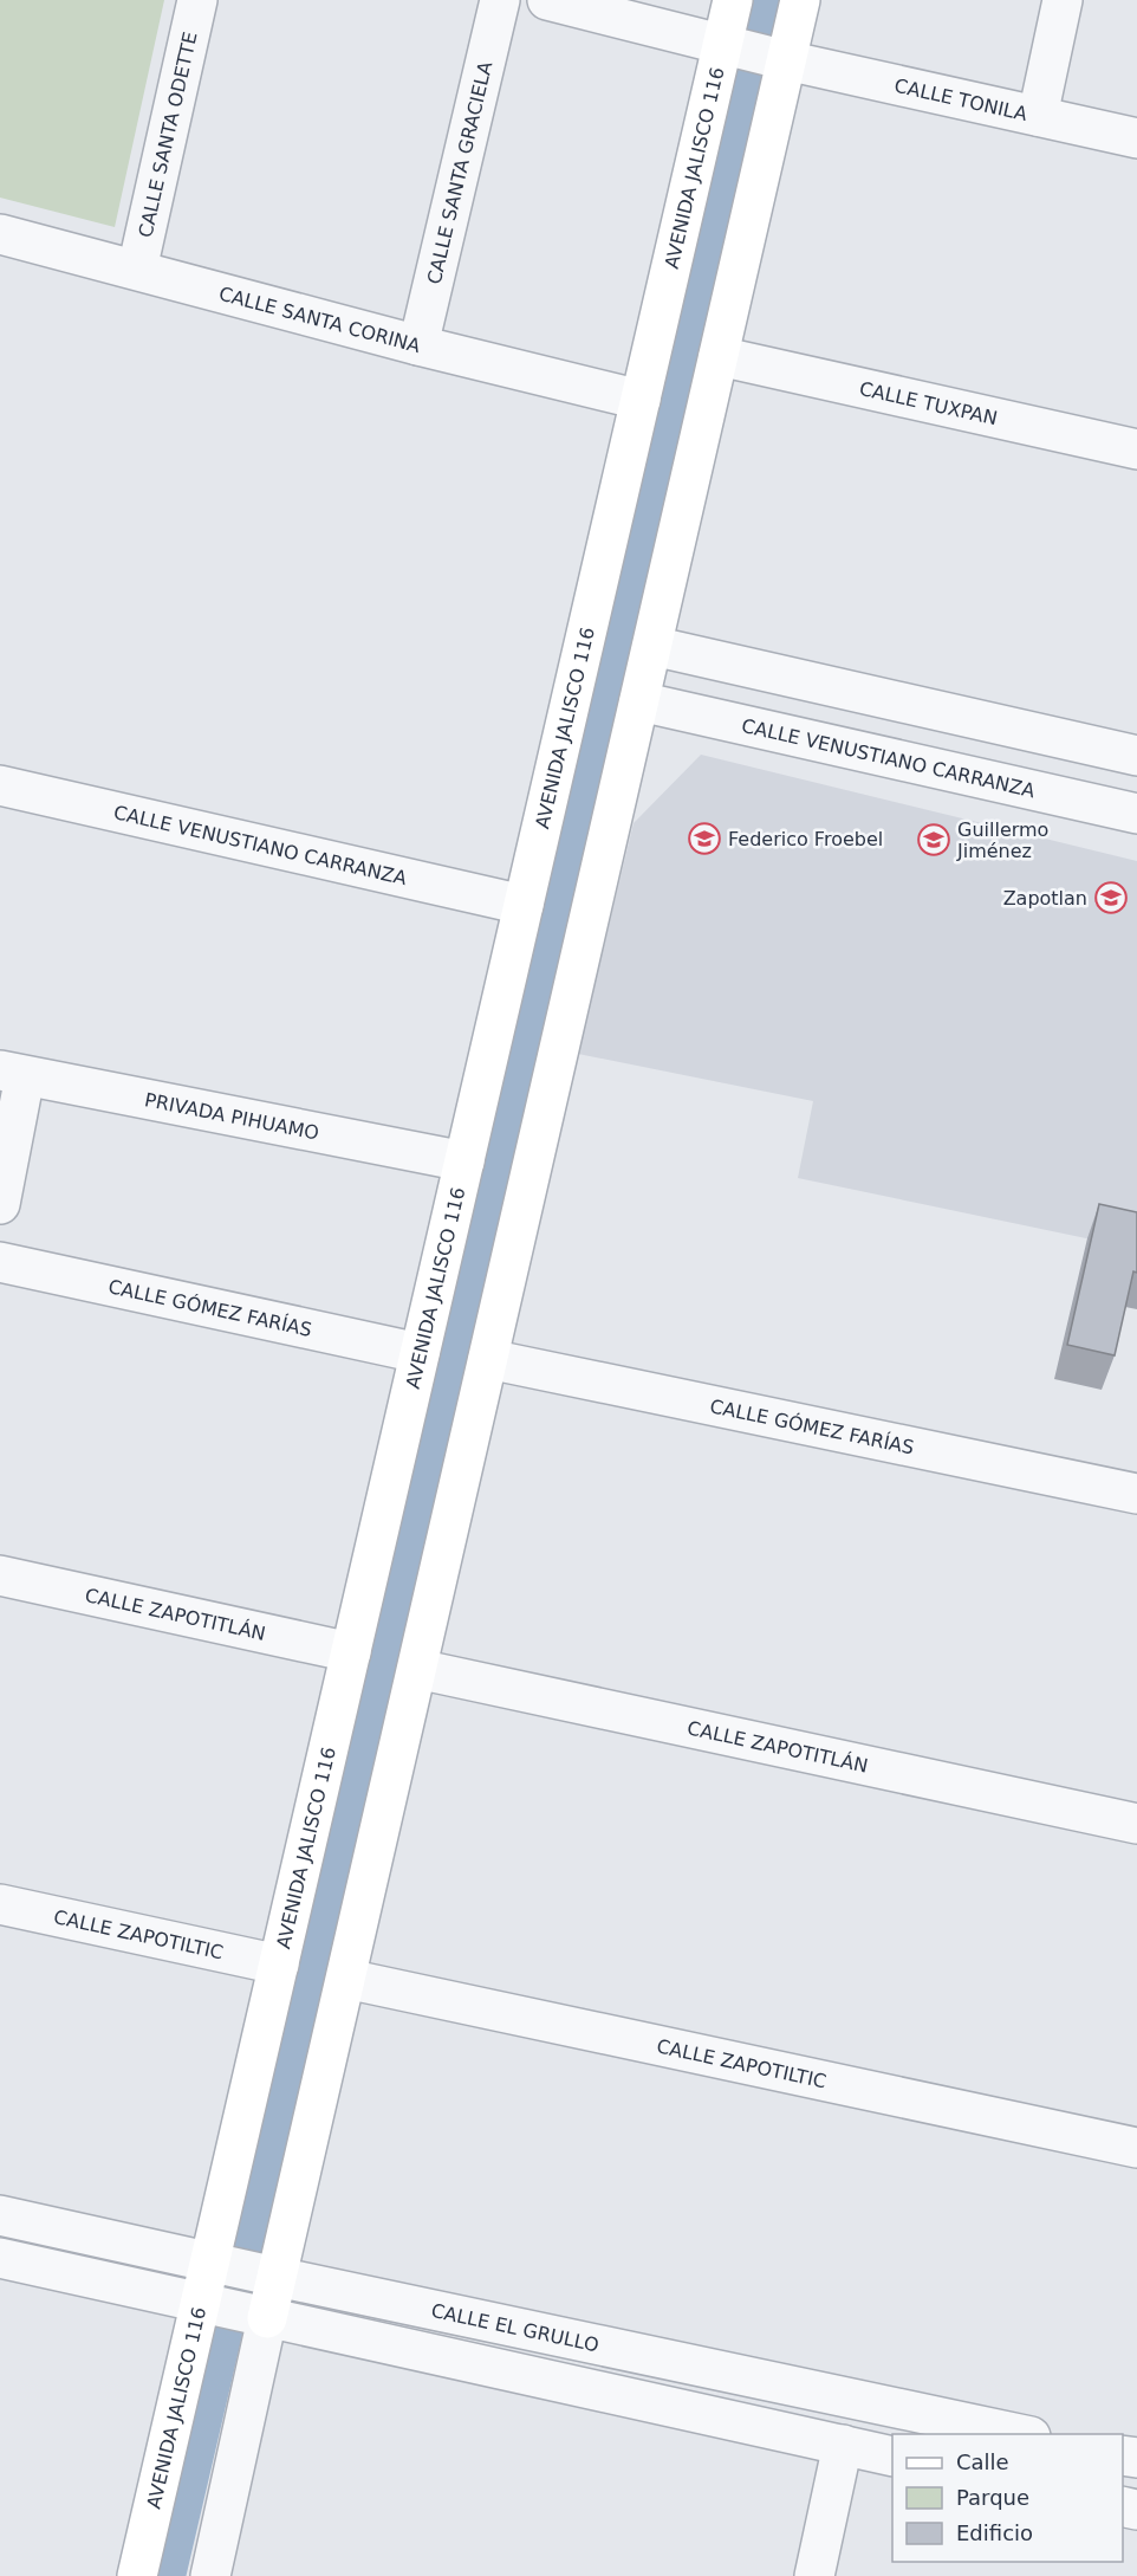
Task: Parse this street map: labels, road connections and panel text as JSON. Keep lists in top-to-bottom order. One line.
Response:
{"streets":{"street":["CALLE TONILA","CALLE SANTA ODETTE","AVENIDA JALISCO 116","CALLE SANTA GRACIELA","CALLE SANTA CORINA","CALLE TUXPAN","CALLE VENUSTIANO CARRANZA","PRIVADA PIHUAMO","CALLE GÓMEZ FARÍAS","CALLE ZAPOTITLÁN","CALLE ZAPOTILTIC","CALLE EL GRULLO"]},"crossings":[["CALLE TONILA","AVENIDA JALISCO 116"],["CALLE SANTA ODETTE","CALLE SANTA CORINA"],["AVENIDA JALISCO 116","CALLE SANTA CORINA"],["AVENIDA JALISCO 116","CALLE TUXPAN"],["AVENIDA JALISCO 116","CALLE VENUSTIANO CARRANZA"],["AVENIDA JALISCO 116","PRIVADA PIHUAMO"],["AVENIDA JALISCO 116","CALLE GÓMEZ FARÍAS"],["AVENIDA JALISCO 116","CALLE ZAPOTITLÁN"],["AVENIDA JALISCO 116","CALLE ZAPOTILTIC"],["AVENIDA JALISCO 116","CALLE EL GRULLO"],["CALLE SANTA GRACIELA","CALLE SANTA CORINA"]],"places":{"school or university":["Federico Froebel","Guillermo Jiménez","Zapotlan"]},"legend":["Calle","Parque","Edificio"]}
